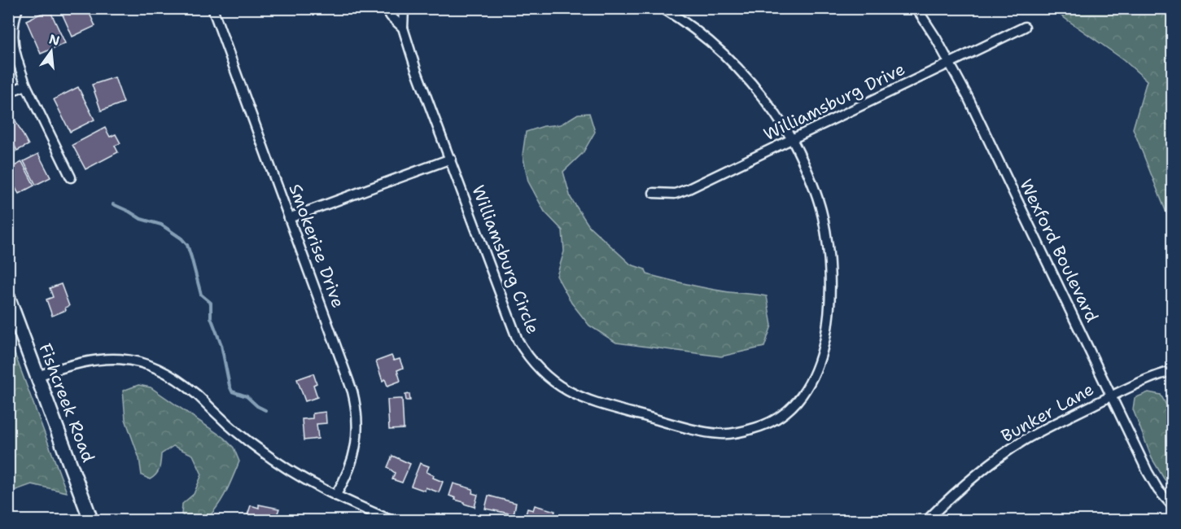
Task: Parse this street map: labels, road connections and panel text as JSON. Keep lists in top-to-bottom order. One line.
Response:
{"streets":{"main road":["Fishcreek Road"],"street":["Williamsburg Drive","Smokerise Drive","Wexford Boulevard","Williamsburg Circle","Bunker Lane"]},"crossings":[["Williamsburg Drive","Wexford Boulevard"],["Williamsburg Drive","Williamsburg Circle"],["Wexford Boulevard","Bunker Lane"]],"north":"top"}
